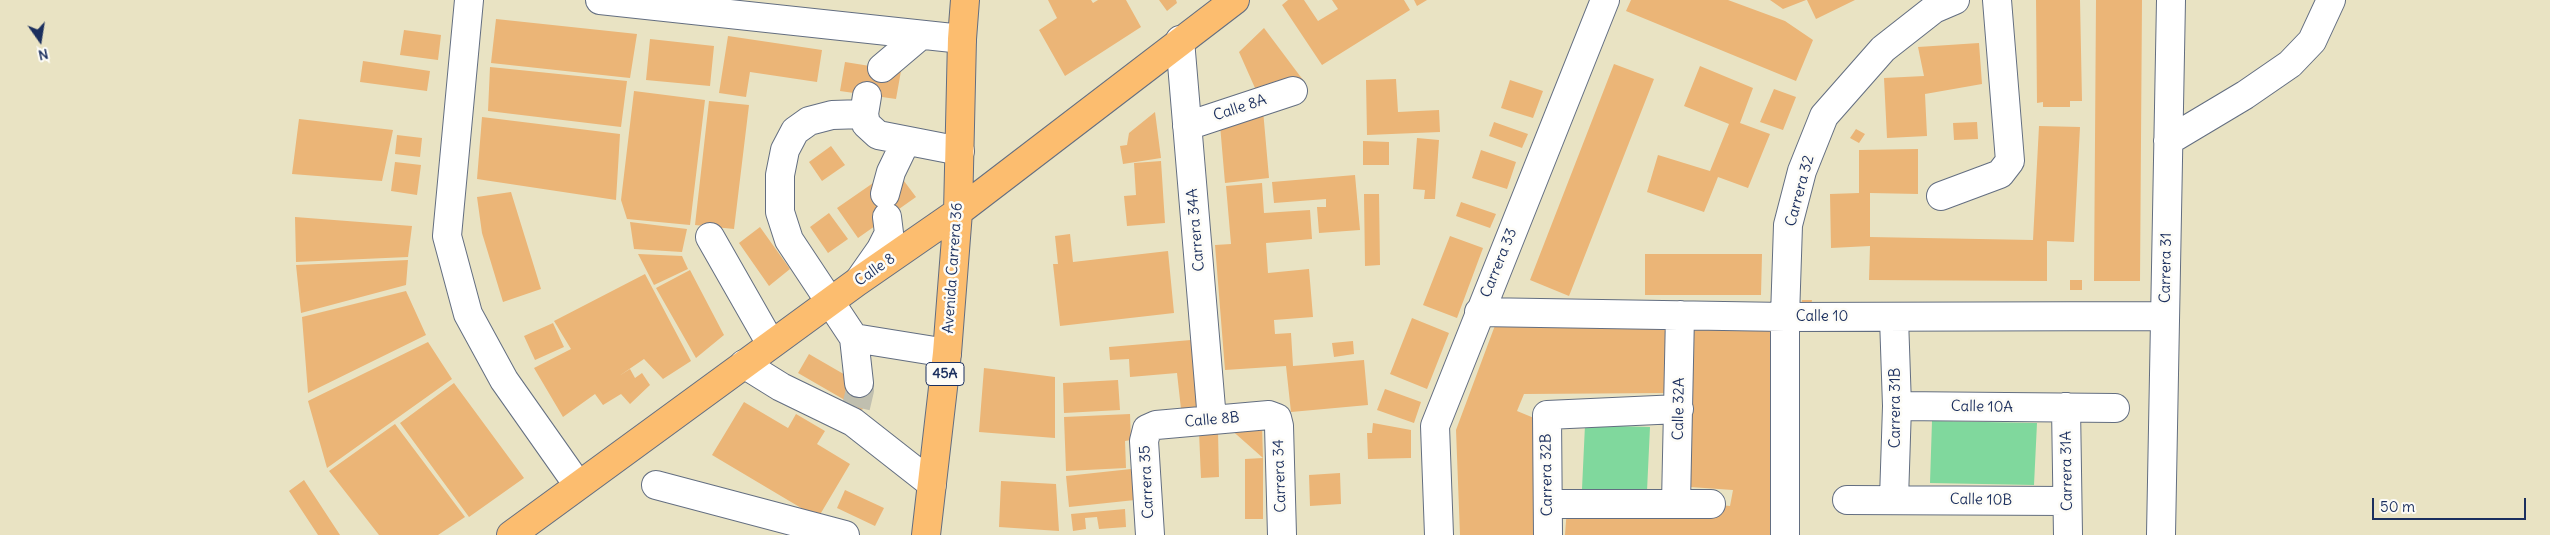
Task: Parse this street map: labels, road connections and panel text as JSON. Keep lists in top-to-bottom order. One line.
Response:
{"streets":{"main road":["Avenida Carrera 36","Calle 8","45A"],"street":["Calle 8A","Carrera 32","Carrera 34A","Carrera 33","Carrera 31","Calle 10","Calle 10A","Carrera 31B","Calle 32A","Calle 8B","Carrera 31A","Carrera 32B","Carrera 34","Carrera 35","Calle 10B"]},"crossings":[["Calle 8A","Carrera 34A"],["Carrera 32","Calle 10"],["Carrera 34A","Calle 8"],["Carrera 34A","Calle 8B"],["Carrera 33","Calle 10"],["Avenida Carrera 36","Calle 8"],["Carrera 31","Calle 10"],["Calle 10","Carrera 31B"],["Calle 10","Calle 32A"],["Calle 10A","Carrera 31B"],["Calle 10A","Carrera 31A"],["Carrera 31B","Calle 10B"],["Calle 32A","Carrera 32B"],["Calle 8B","Carrera 34"],["Calle 8B","Carrera 35"],["Carrera 31A","Calle 10B"]],"scale_bar":"50 m","north":"bottom"}
